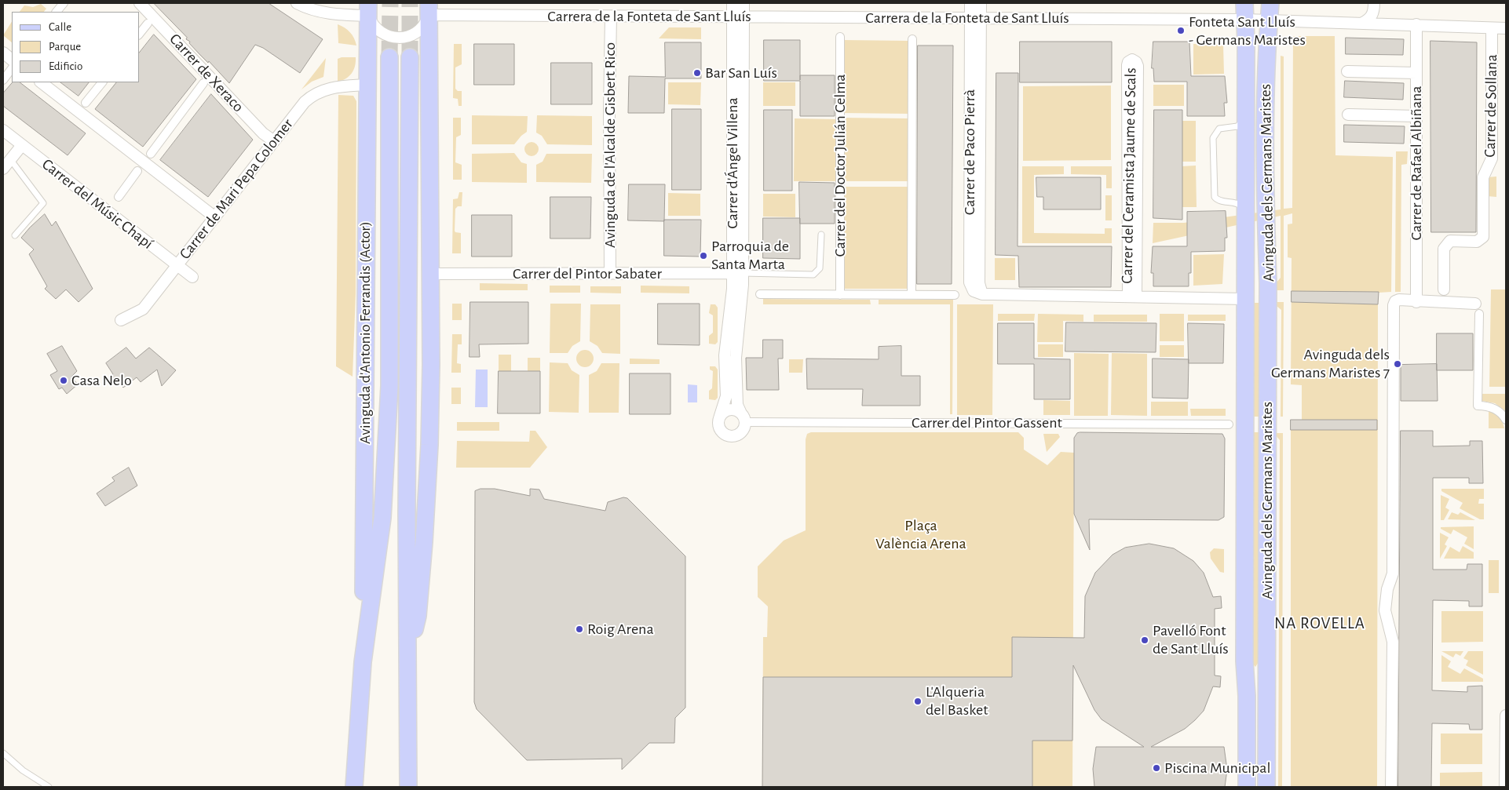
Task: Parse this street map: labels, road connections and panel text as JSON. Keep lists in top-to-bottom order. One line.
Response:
{"streets":{"main road":["Avinguda dels Germans Maristes","Avinguda d'Antonio Ferrandis (Actor)"],"street":["Carrera de la Fonteta de Sant Lluís","Carrer de Xeraco","Carrer de Sollana","Avinguda de l'Alcalde Gisbert Rico","Carrer de Paco Pierrà","Carrer d'Ángel Villena","Carrer de Rafael Albiñana","Carrer del Doctor Julián Celma","Carrer del Ceramista Jaume de Scals","Carrer de Mari Pepa Colomer","Carrer del Músic Chapí","Carrer del Pintor Sabater","Carrer del Pintor Gassent"]},"crossings":[["Carrera de la Fonteta de Sant Lluís","Carrer de Sollana"],["Carrera de la Fonteta de Sant Lluís","Avinguda de l'Alcalde Gisbert Rico"],["Carrera de la Fonteta de Sant Lluís","Carrer de Paco Pierrà"],["Carrera de la Fonteta de Sant Lluís","Carrer d'Ángel Villena"],["Carrera de la Fonteta de Sant Lluís","Carrer de Rafael Albiñana"],["Carrera de la Fonteta de Sant Lluís","Avinguda dels Germans Maristes"],["Carrer de Xeraco","Carrer de Mari Pepa Colomer"],["Avinguda de l'Alcalde Gisbert Rico","Carrer del Pintor Sabater"],["Carrer de Paco Pierrà","Carrer del Ceramista Jaume de Scals"],["Carrer d'Ángel Villena","Carrer del Pintor Sabater"],["Carrer d'Ángel Villena","Carrer del Pintor Gassent"],["Carrer de Mari Pepa Colomer","Carrer del Músic Chapí"],["Carrer de Mari Pepa Colomer","Avinguda d'Antonio Ferrandis (Actor)"]],"districts":["NA ROVELLA"],"parks":["Plaça València Arena"],"places":["Fonteta Sant Lluís - Germans Maristes","Bar San Luís","Parroquia de Santa Marta","Avinguda dels Germans Maristes 7","Casa Nelo","Roig Arena","Pavelló Font de Sant Lluís","L'Alqueria del Basket","Piscina Municipal"],"legend":["Calle","Parque","Edificio"]}
